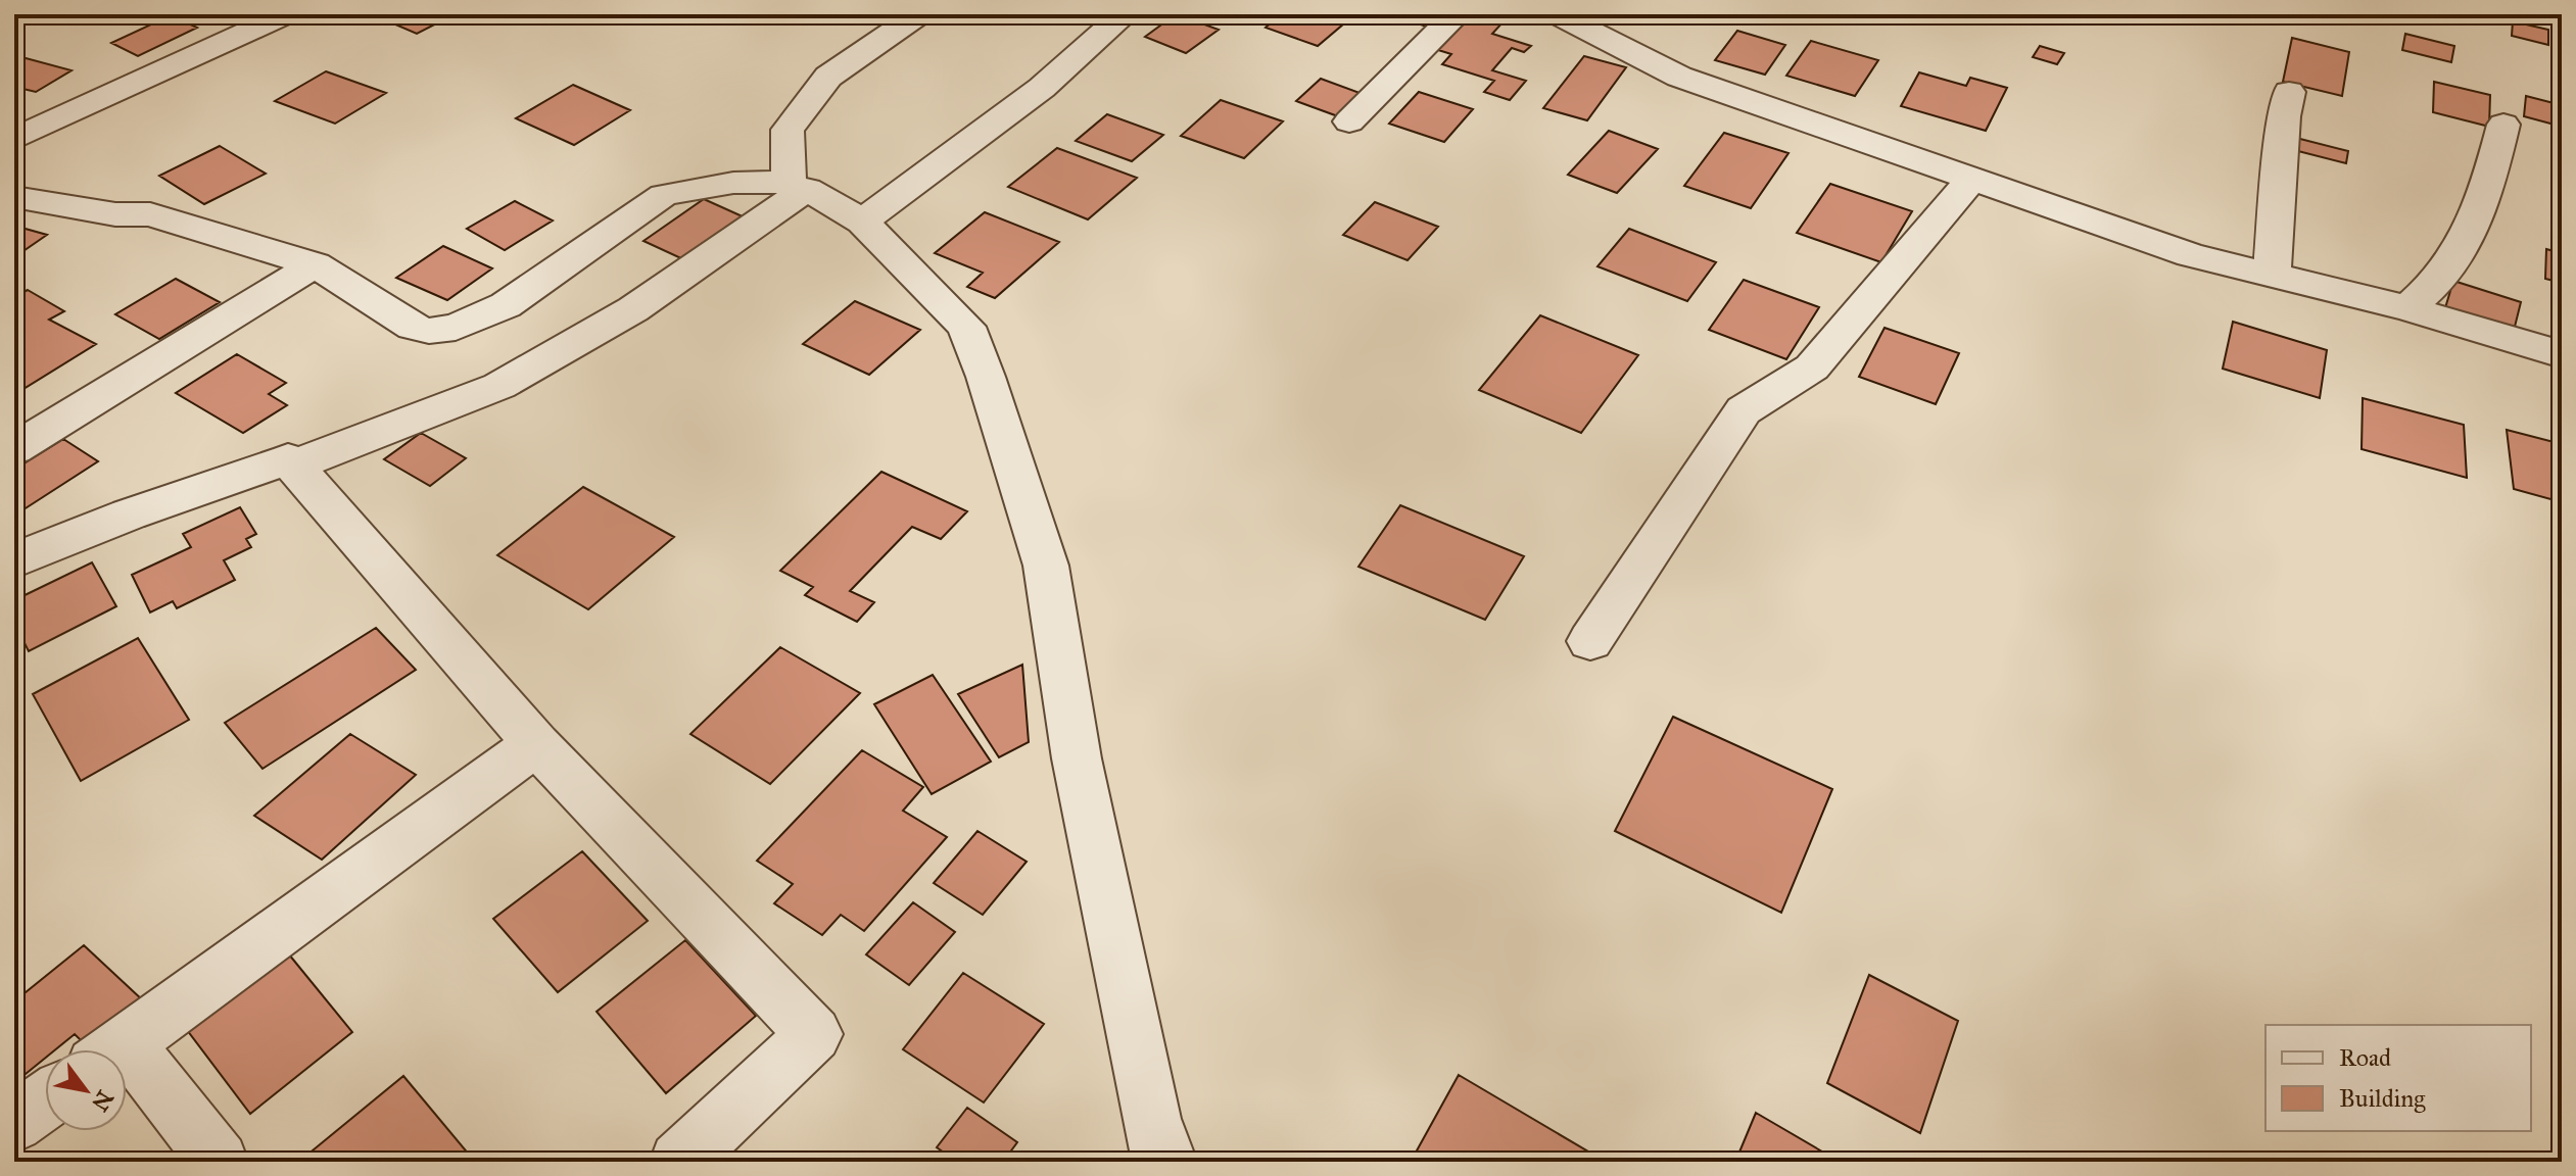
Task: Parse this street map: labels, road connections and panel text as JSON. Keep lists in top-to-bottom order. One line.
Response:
{"legend":["Road","Building"],"north":"bottom right"}
